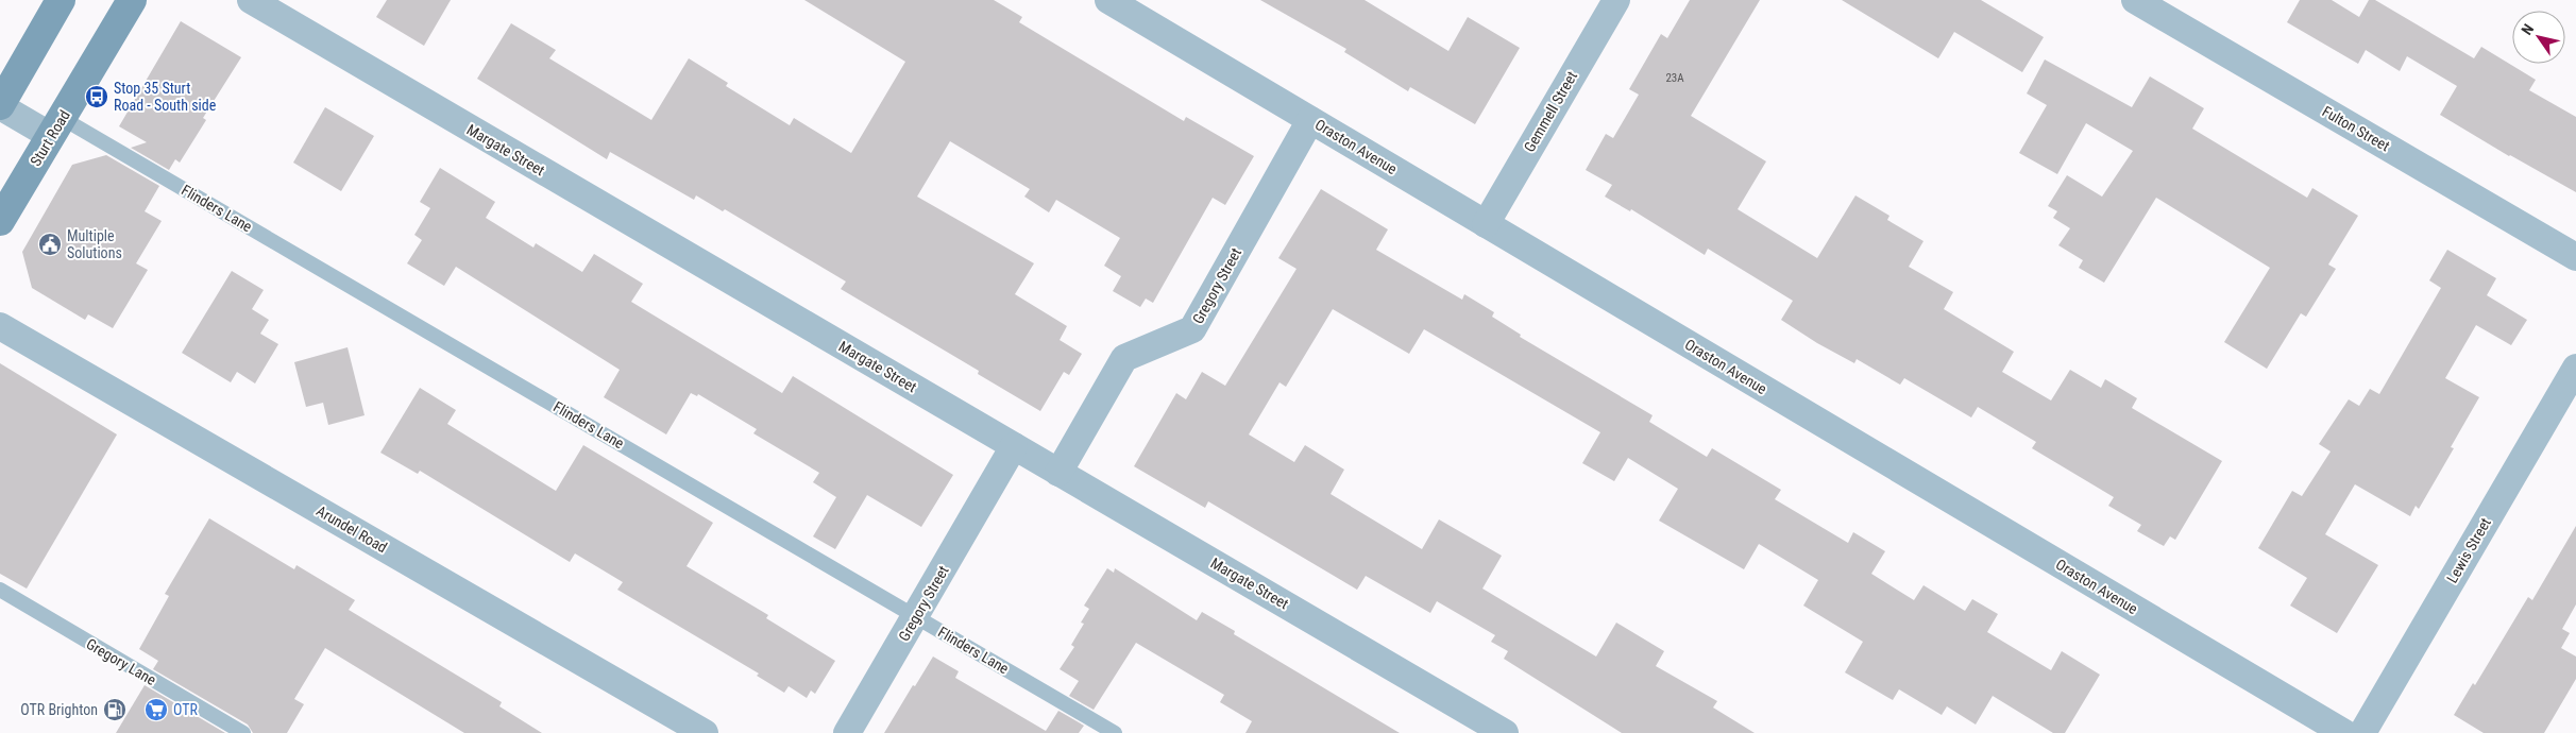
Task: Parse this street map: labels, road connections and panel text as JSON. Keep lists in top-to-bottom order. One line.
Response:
{"streets":{"main road":["Sturt Road"],"street":["Gemmell Street","Fulton Street","Oraston Avenue","Margate Street","Gregory Street","Arundel Road","Lewis Street"],"lane":["Flinders Lane","Gregory Lane"]},"crossings":[["Gemmell Street","Oraston Avenue"],["Sturt Road","Flinders Lane"],["Oraston Avenue","Gregory Street"],["Margate Street","Gregory Street"],["Flinders Lane","Gregory Street"]],"places":{"bus stop":["Stop 35 Sturt Road - South side"],"public building":["Multiple Solutions"],"fuel station":["OTR Brighton"],"supermarket":["OTR"]},"house_numbers":["23A"],"north":"top left"}
